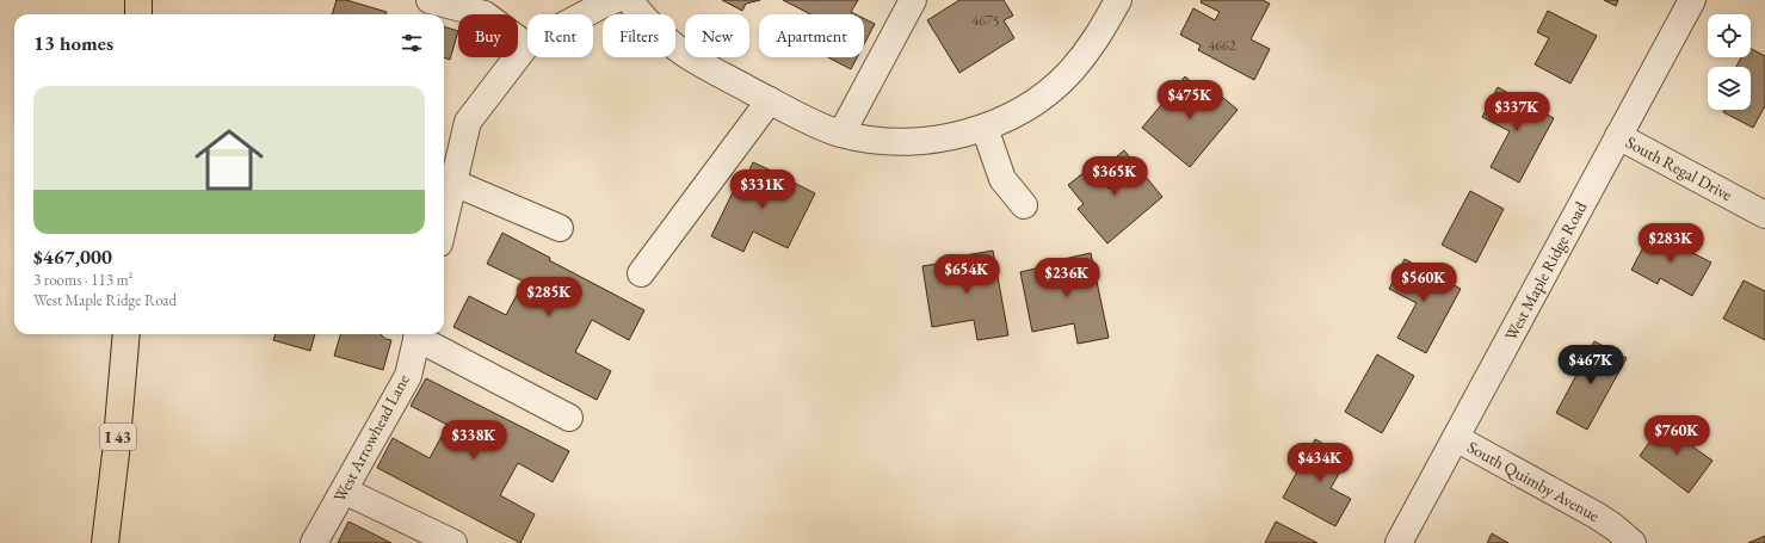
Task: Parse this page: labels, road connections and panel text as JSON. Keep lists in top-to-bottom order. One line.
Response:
{"streets":{"highway":["I 43"],"street":["South Regal Drive","West Maple Ridge Road","West Arrowhead Lane","South Quimby Avenue"]},"crossings":[["South Regal Drive","West Maple Ridge Road"],["West Maple Ridge Road","South Quimby Avenue"]],"house_numbers":["4675","4662"],"page":{"chip":["Buy","Rent","Filters","New","Apartment"],"heading":"13 homes","list":[{"name":"$467,000","note":"3 rooms · 113 m² · West Maple Ridge Road"}],"price":["$475K","$337K","$365K","$331K","$283K","$654K","$236K","$560K","$285K","$467K","$760K","$338K","$434K"]}}
